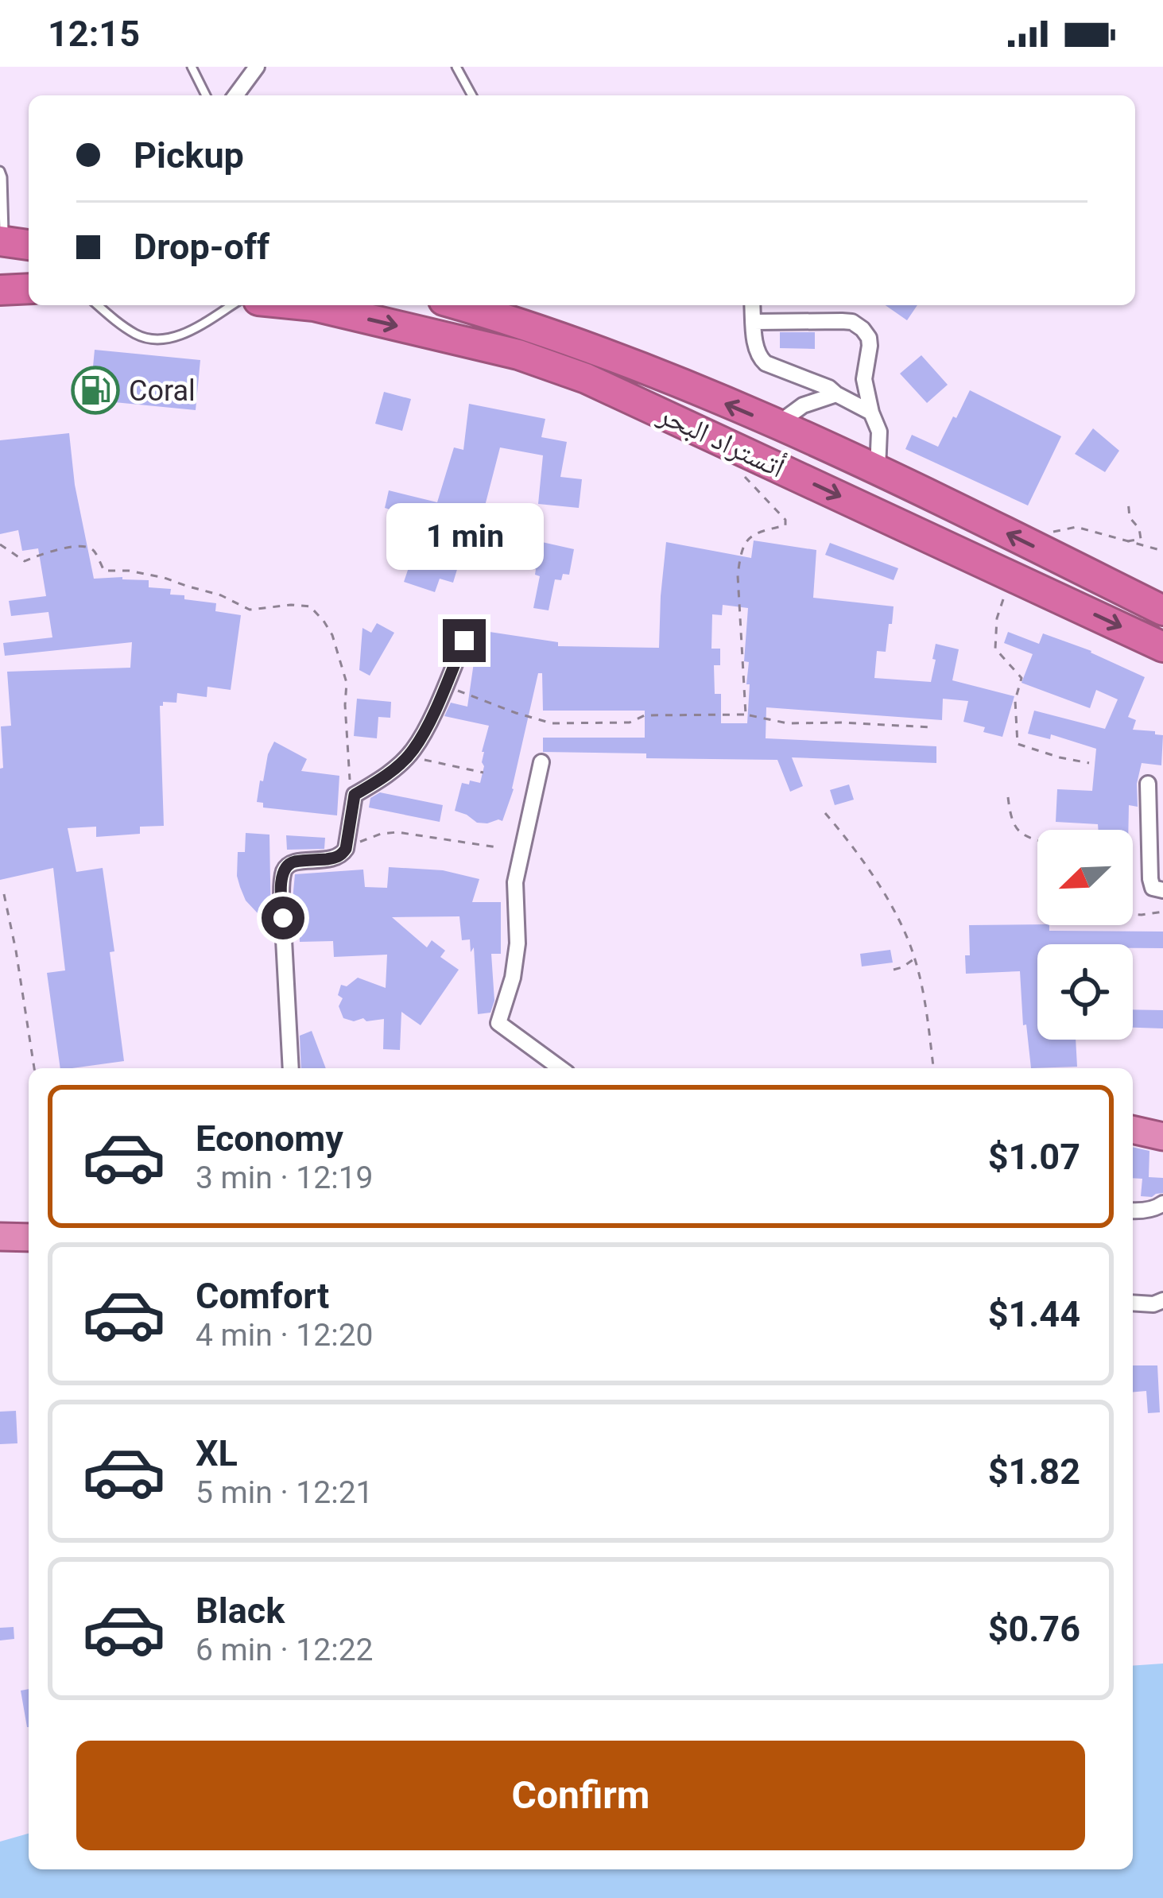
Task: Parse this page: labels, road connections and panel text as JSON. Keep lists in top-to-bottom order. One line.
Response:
{"streets":{"highway":["أتستراد البحر"]},"places":{"fuel station":["Coral"]},"north":"bottom left","page":{"status":"12:15","banner":["Pickup","Drop-off"],"bubble":"1 min","list":[{"name":"Economy","note":"3 min · 12:19","value":"$1.07"},{"name":"Comfort","note":"4 min · 12:20","value":"$1.44"},{"name":"XL","note":"5 min · 12:21","value":"$1.82"},{"name":"Black","note":"6 min · 12:22","value":"$0.76"}],"buttons":"Confirm"}}
